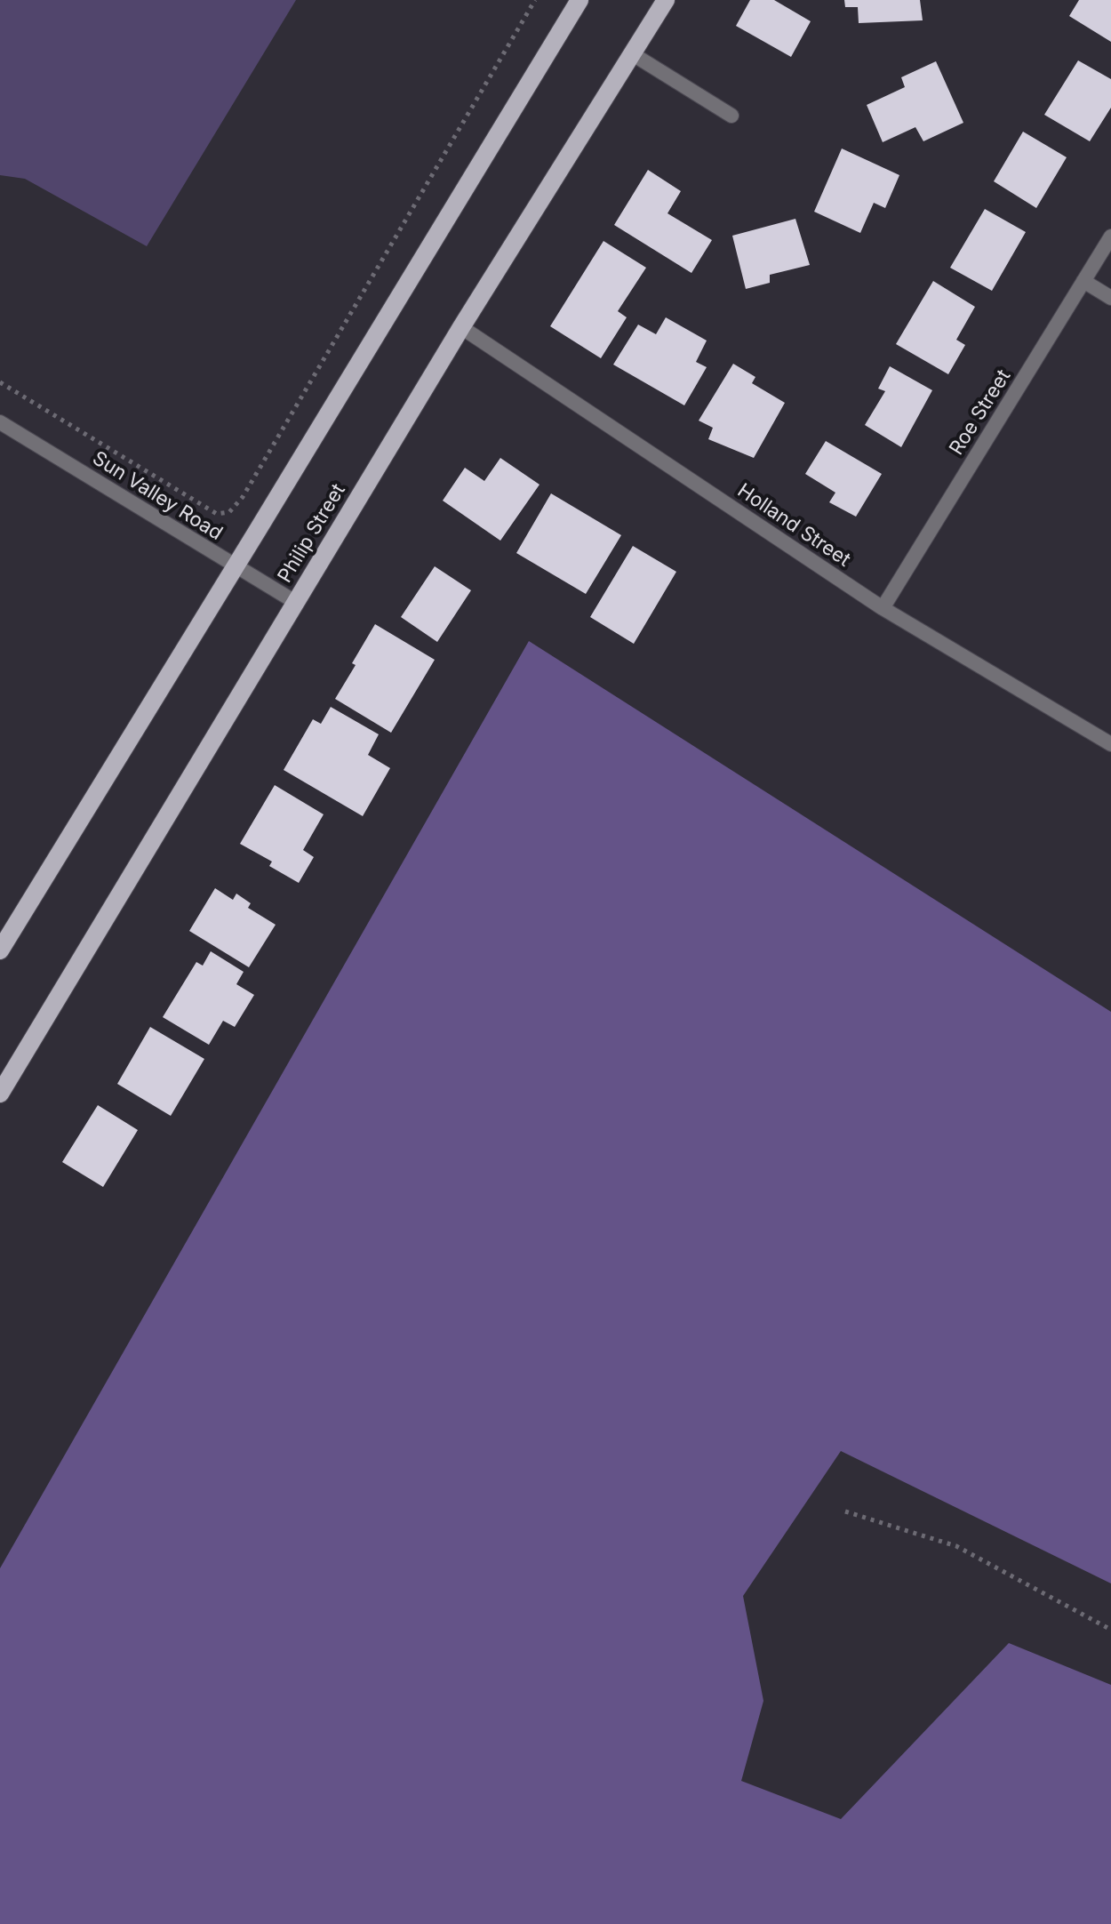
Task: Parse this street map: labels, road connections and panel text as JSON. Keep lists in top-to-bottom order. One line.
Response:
{"streets":{"main road":["Philip Street"],"street":["Roe Street","Sun Valley Road","Holland Street"]},"crossings":[["Roe Street","Holland Street"],["Sun Valley Road","Philip Street"],["Holland Street","Philip Street"]]}
